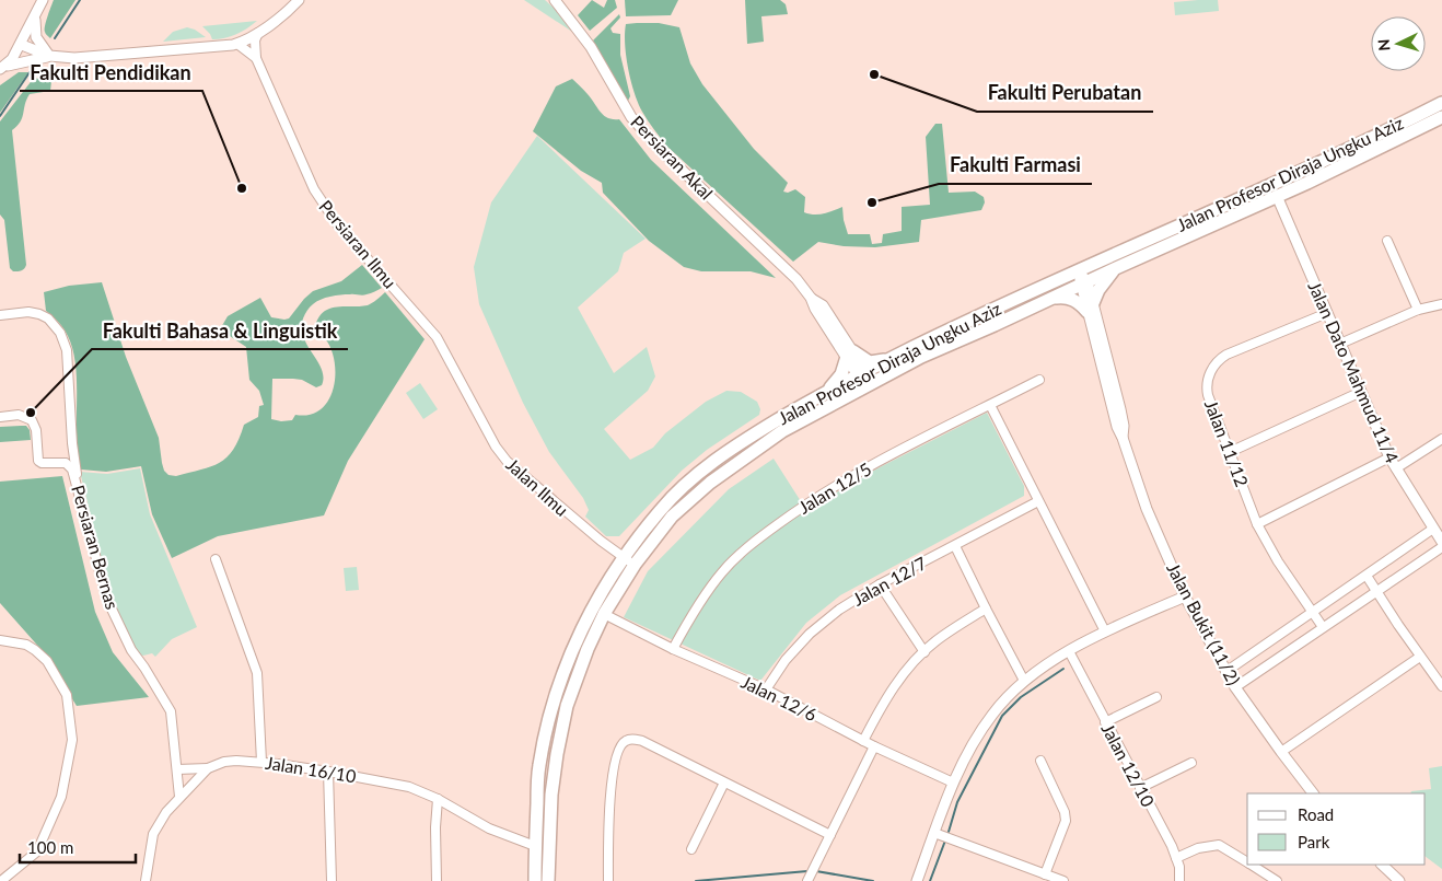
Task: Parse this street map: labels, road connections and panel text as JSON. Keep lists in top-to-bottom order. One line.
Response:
{"streets":{"main road":["Jalan Profesor Diraja Ungku Aziz"],"street":["Persiaran Akal","Persiaran Ilmu","Jalan Dato Mahmud 11/4","Jalan 11/12","Jalan Ilmu","Jalan 12/5","Persiaran Bernas","Jalan 12/7","Jalan Bukit (11/2)","Jalan 12/6","Jalan 12/10","Jalan 16/10"]},"crossings":[["Persiaran Akal","Jalan Profesor Diraja Ungku Aziz"],["Jalan Profesor Diraja Ungku Aziz","Jalan Dato Mahmud 11/4"],["Jalan Profesor Diraja Ungku Aziz","Jalan Ilmu"],["Jalan Profesor Diraja Ungku Aziz","Jalan Bukit (11/2)"],["Jalan Profesor Diraja Ungku Aziz","Jalan 12/6"],["Jalan Profesor Diraja Ungku Aziz","Jalan 16/10"],["Persiaran Ilmu","Jalan Ilmu"],["Jalan Dato Mahmud 11/4","Jalan 11/12"],["Jalan 12/5","Jalan 12/6"],["Persiaran Bernas","Jalan 16/10"],["Jalan 12/7","Jalan 12/6"]],"places":["Fakulti Perubatan","Fakulti Pendidikan","Fakulti Farmasi","Fakulti Bahasa & Linguistik"],"legend":["Road","Park"],"scale_bar":"100 m","north":"left"}
